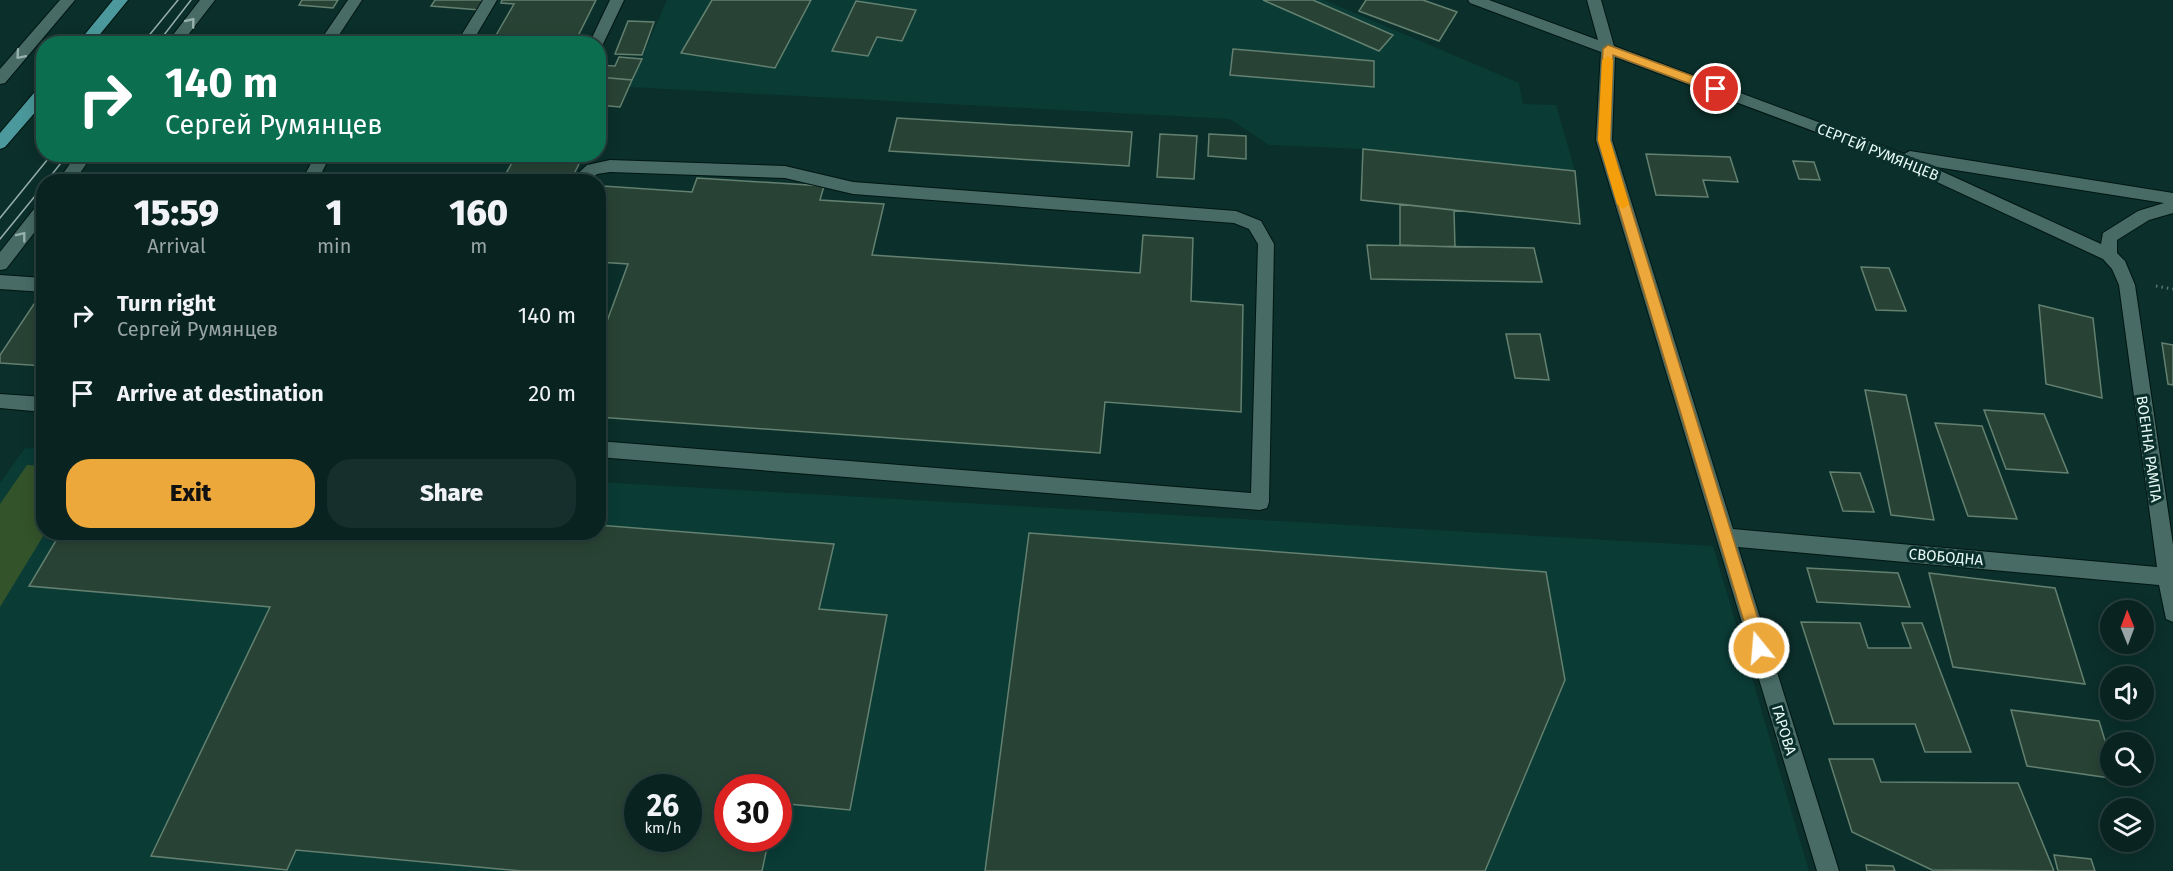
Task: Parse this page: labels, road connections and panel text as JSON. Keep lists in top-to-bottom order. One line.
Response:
{"streets":{"street":["СЕРГЕЙ РУМЯНЦЕВ","ВОЕННА РАМПА","СВОБОДНА","ГАРОВА"]},"crossings":[["СЕРГЕЙ РУМЯНЦЕВ","ВОЕННА РАМПА"],["СЕРГЕЙ РУМЯНЦЕВ","ГАРОВА"],["ВОЕННА РАМПА","СВОБОДНА"],["СВОБОДНА","ГАРОВА"]],"north":"top","page":{"turn":["140 m","Сергей Румянцев"],"eta":["15:59","Arrival","1","min","160","m"],"list":[{"name":"Turn right","note":"Сергей Румянцев","value":"140 m"},{"name":"Arrive at destination","value":"20 m"}],"buttons":["Exit","Share"],"speed":"26 km/h","limit":"30"}}
